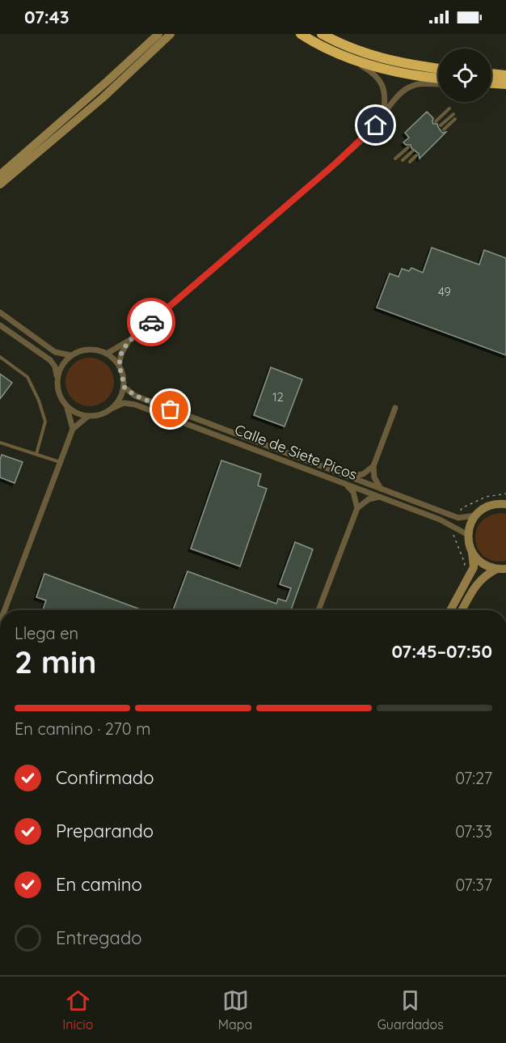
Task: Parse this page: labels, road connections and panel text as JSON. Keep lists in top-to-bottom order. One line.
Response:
{"streets":{"street":["Calle de Siete Picos"]},"house_numbers":["49","12"],"page":{"status":"07:43","heading":["2 min","Llega en","07:45–07:50"],"bar":"En camino · 270 m","list":[["Confirmado","07:27"],["Preparando","07:33"],["En camino","07:37"],"Entregado"],"tabs":["Inicio","Mapa","Guardados"]}}
